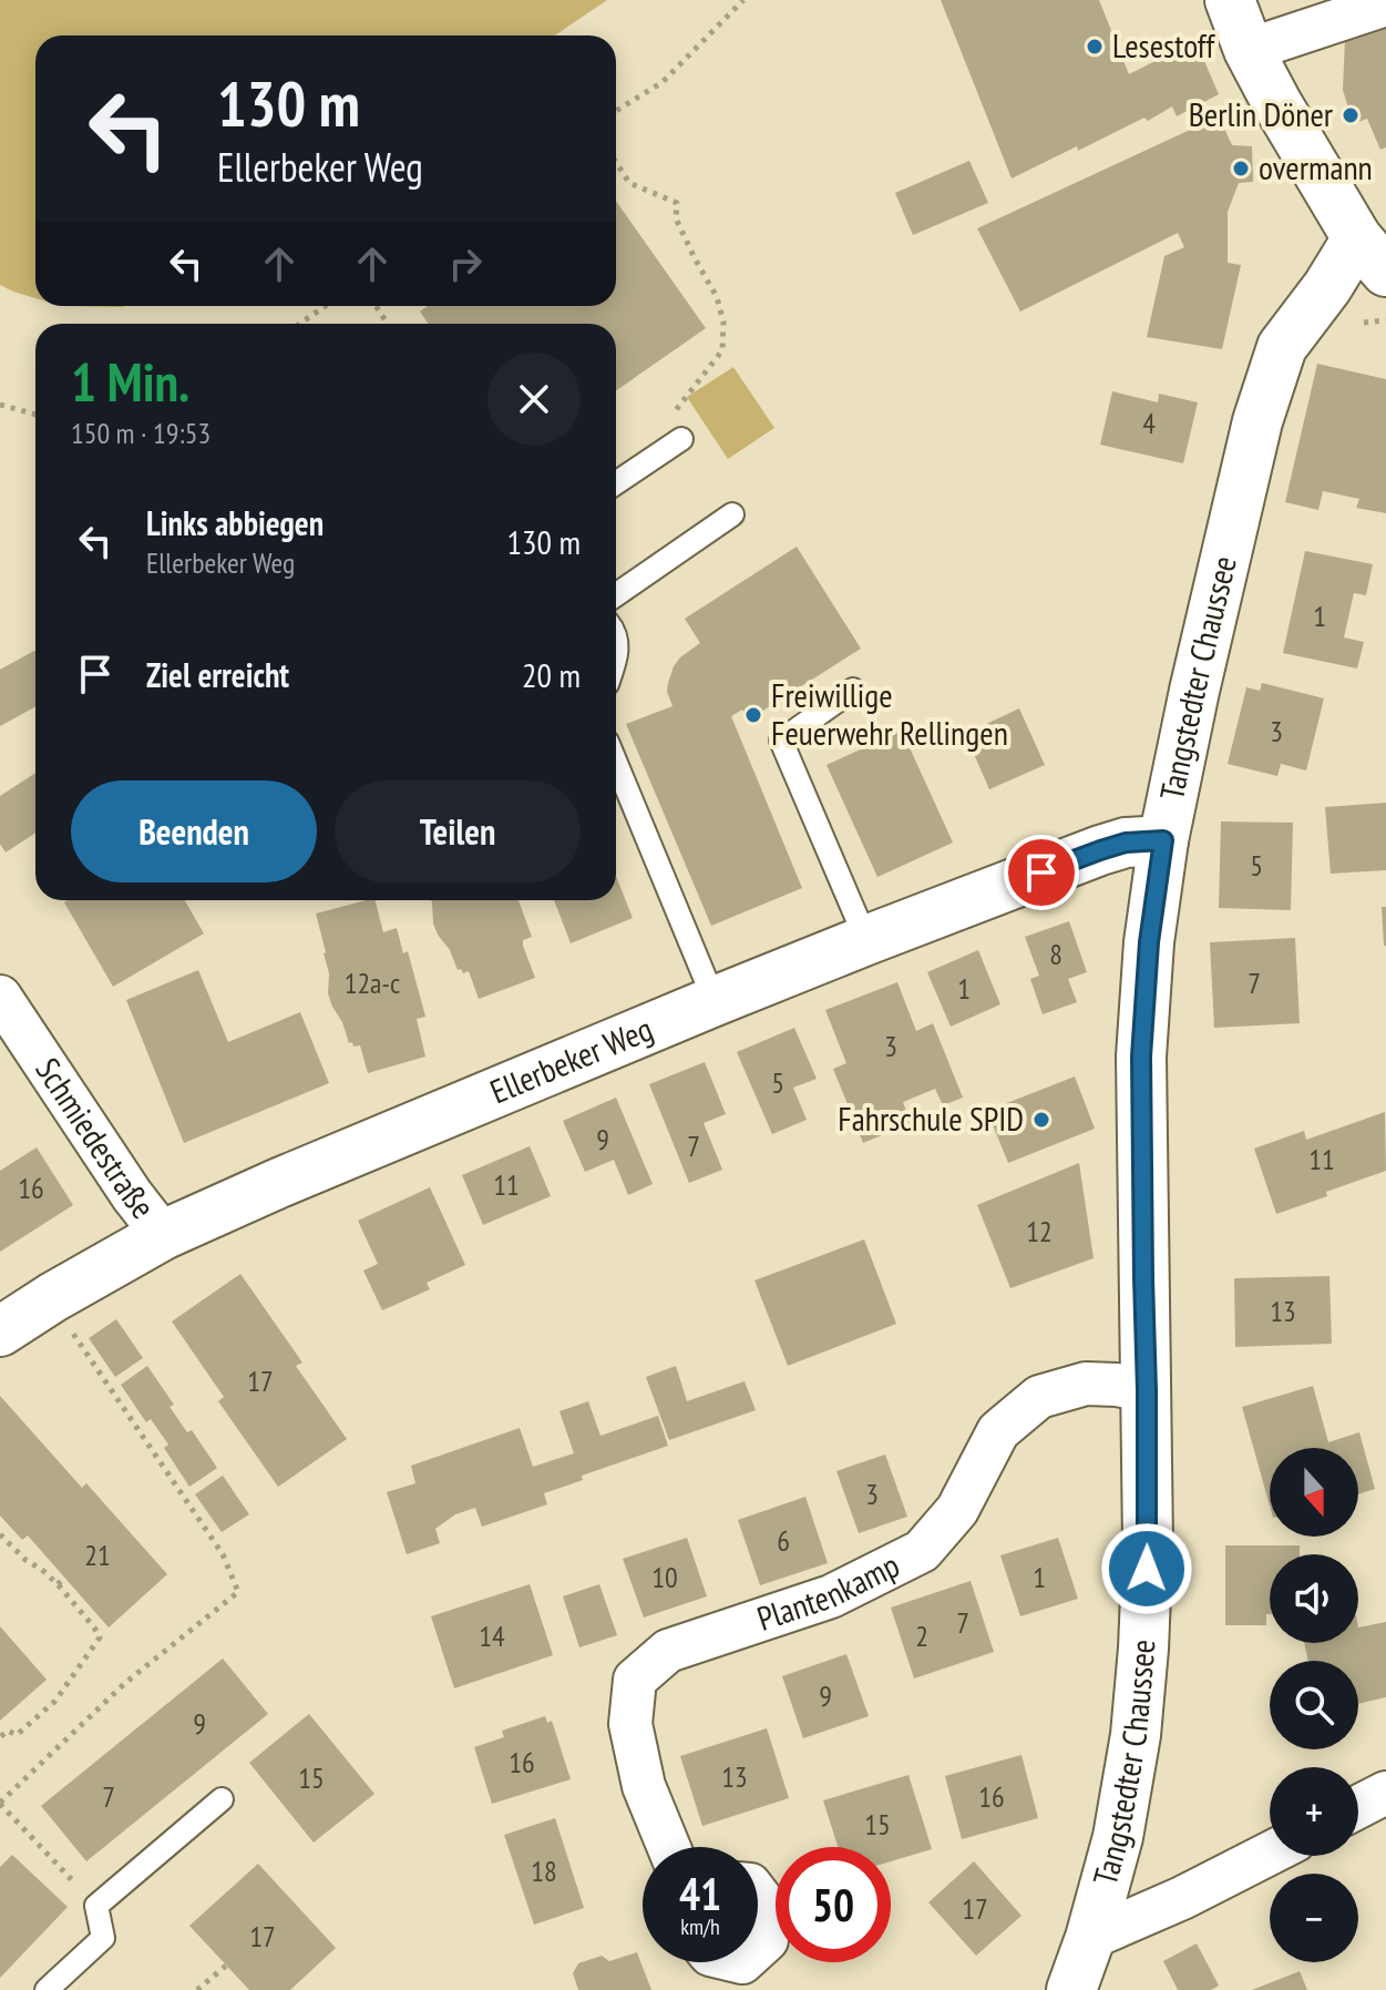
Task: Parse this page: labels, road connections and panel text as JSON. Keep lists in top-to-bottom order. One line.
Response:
{"streets":{"main road":["Tangstedter Chaussee","Ellerbeker Weg"],"street":["Schmiedestraße","Plantenkamp"]},"crossings":[["Tangstedter Chaussee","Ellerbeker Weg"],["Tangstedter Chaussee","Plantenkamp"],["Ellerbeker Weg","Schmiedestraße"]],"places":["Lesestoff","Berlin Döner","overmann","Freiwillige Feuerwehr Rellingen","Fahrschule SPID"],"house_numbers":["4","1","3","5","8","12a-c","7","1","3","5","9","7","11","11","16","12","13","17","3","6","21","10","1","7","14","2","9","9","16","13","15","7","16","15","18","17","17"],"north":"bottom","page":{"turn":["130 m","Ellerbeker Weg"],"heading":["1 Min.","150 m · 19:53"],"list":[{"name":"Links abbiegen","note":"Ellerbeker Weg","value":"130 m"},{"name":"Ziel erreicht","value":"20 m"}],"buttons":["Beenden","Teilen"],"map_buttons":["+","−"],"speed":"41 km/h","limit":"50"}}
